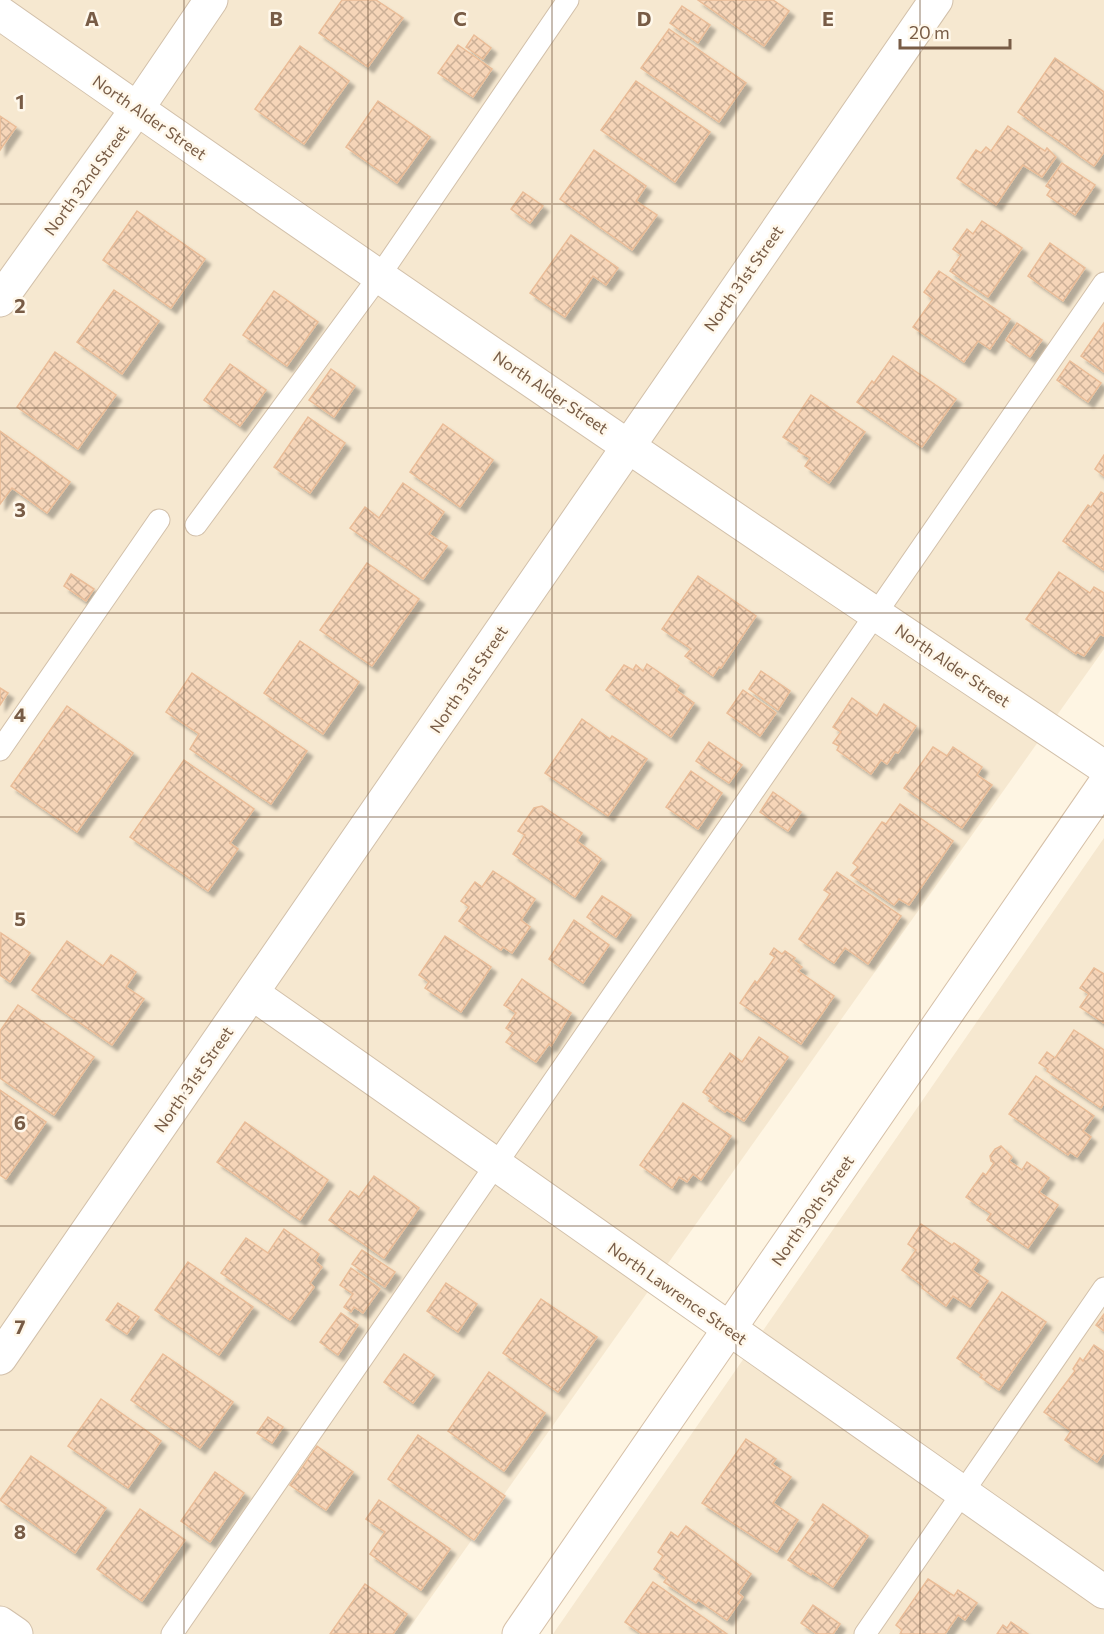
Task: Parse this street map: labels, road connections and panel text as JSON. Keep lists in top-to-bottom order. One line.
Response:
{"streets":{"street":["North Alder Street","North 32nd Street","North 31st Street","North 30th Street","North Lawrence Street"]},"crossings":[["North Alder Street","North 32nd Street"],["North Alder Street","North 31st Street"],["North 31st Street","North Lawrence Street"],["North 30th Street","North Lawrence Street"]],"scale_bar":"20 m","grid":{"columns":["A","B","C","D","E"],"rows":["1","2","3","4","5","6","7","8"]}}
